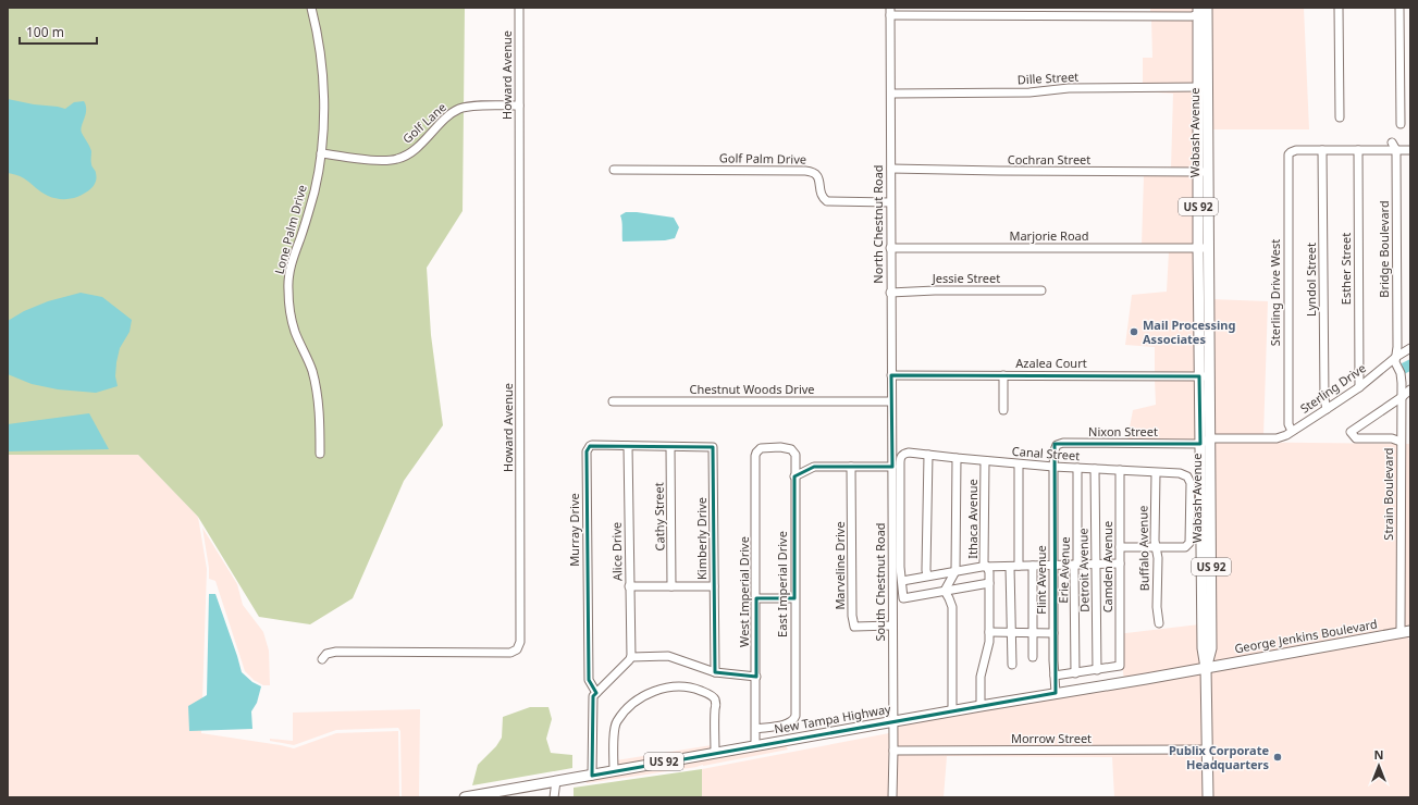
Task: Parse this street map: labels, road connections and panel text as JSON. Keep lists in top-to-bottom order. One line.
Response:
{"streets":{"main road":["Wabash Avenue","US 92","George Jenkins Boulevard","New Tampa Highway"],"street":["Howard Avenue","Dille Street","Golf Lane","Golf Palm Drive","Cochran Street","North Chestnut Road","Lone Palm Drive","Marjorie Road","Bridge Boulevard","Esther Street","Jessie Street","Lyndol Street","Sterling Drive West","Azalea Court","Sterling Drive","Chestnut Woods Drive","Nixon Street","Canal Street","Strain Boulevard","Cathy Street","Ithaca Avenue","Murray Drive","Kimberly Drive","Buffalo Avenue","Alice Drive","Marveline Drive","Camden Avenue","Erie Avenue","Detroit Avenue","Flint Avenue","South Chestnut Road","East Imperial Drive","West Imperial Drive","Morrow Street"]},"crossings":[["Howard Avenue","Golf Lane"],["Dille Street","Wabash Avenue"],["Dille Street","North Chestnut Road"],["Golf Lane","Lone Palm Drive"],["Wabash Avenue","Cochran Street"],["Wabash Avenue","Marjorie Road"],["Wabash Avenue","Azalea Court"],["Wabash Avenue","Sterling Drive"],["Wabash Avenue","Nixon Street"],["Wabash Avenue","George Jenkins Boulevard"],["Wabash Avenue","New Tampa Highway"],["Wabash Avenue","Morrow Street"],["Golf Palm Drive","North Chestnut Road"],["Cochran Street","North Chestnut Road"],["North Chestnut Road","Marjorie Road"],["North Chestnut Road","Jessie Street"],["North Chestnut Road","Azalea Court"],["North Chestnut Road","Chestnut Woods Drive"],["North Chestnut Road","South Chestnut Road"],["Bridge Boulevard","Sterling Drive"],["Bridge Boulevard","Strain Boulevard"],["Esther Street","Sterling Drive"],["Lyndol Street","Sterling Drive West"],["Lyndol Street","Sterling Drive"],["Sterling Drive West","Sterling Drive"],["Sterling Drive","Nixon Street"],["Sterling Drive","Strain Boulevard"],["Nixon Street","Canal Street"],["Nixon Street","Flint Avenue"],["Canal Street","Ithaca Avenue"],["Canal Street","Buffalo Avenue"],["Canal Street","Camden Avenue"],["Canal Street","Erie Avenue"],["Canal Street","Detroit Avenue"],["Canal Street","Flint Avenue"],["Strain Boulevard","George Jenkins Boulevard"],["Cathy Street","Murray Drive"],["Cathy Street","Kimberly Drive"],["Ithaca Avenue","New Tampa Highway"],["Murray Drive","Kimberly Drive"],["Murray Drive","Alice Drive"],["Marveline Drive","South Chestnut Road"],["Camden Avenue","Detroit Avenue"],["Flint Avenue","New Tampa Highway"],["South Chestnut Road","New Tampa Highway"],["South Chestnut Road","Morrow Street"],["East Imperial Drive","West Imperial Drive"],["West Imperial Drive","New Tampa Highway"],["George Jenkins Boulevard","New Tampa Highway"]],"places":["Mail Processing Associates","Publix Corporate Headquarters"],"scale_bar":"100 m","north":"top"}
